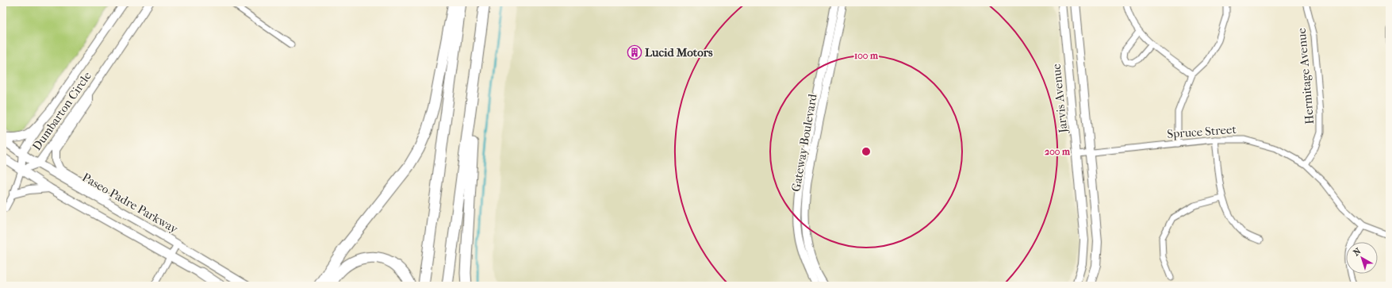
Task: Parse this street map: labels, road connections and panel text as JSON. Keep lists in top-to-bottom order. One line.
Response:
{"streets":{"main road":["Jarvis Avenue","Paseo Padre Parkway"],"street":["Hermitage Avenue","Dumbarton Circle","Spruce Street","Gateway Boulevard"]},"crossings":[["Hermitage Avenue","Spruce Street"],["Jarvis Avenue","Spruce Street"],["Dumbarton Circle","Paseo Padre Parkway"]],"places":{"building":["Lucid Motors"]},"north":"top left","rings":["100 m","200 m"]}
